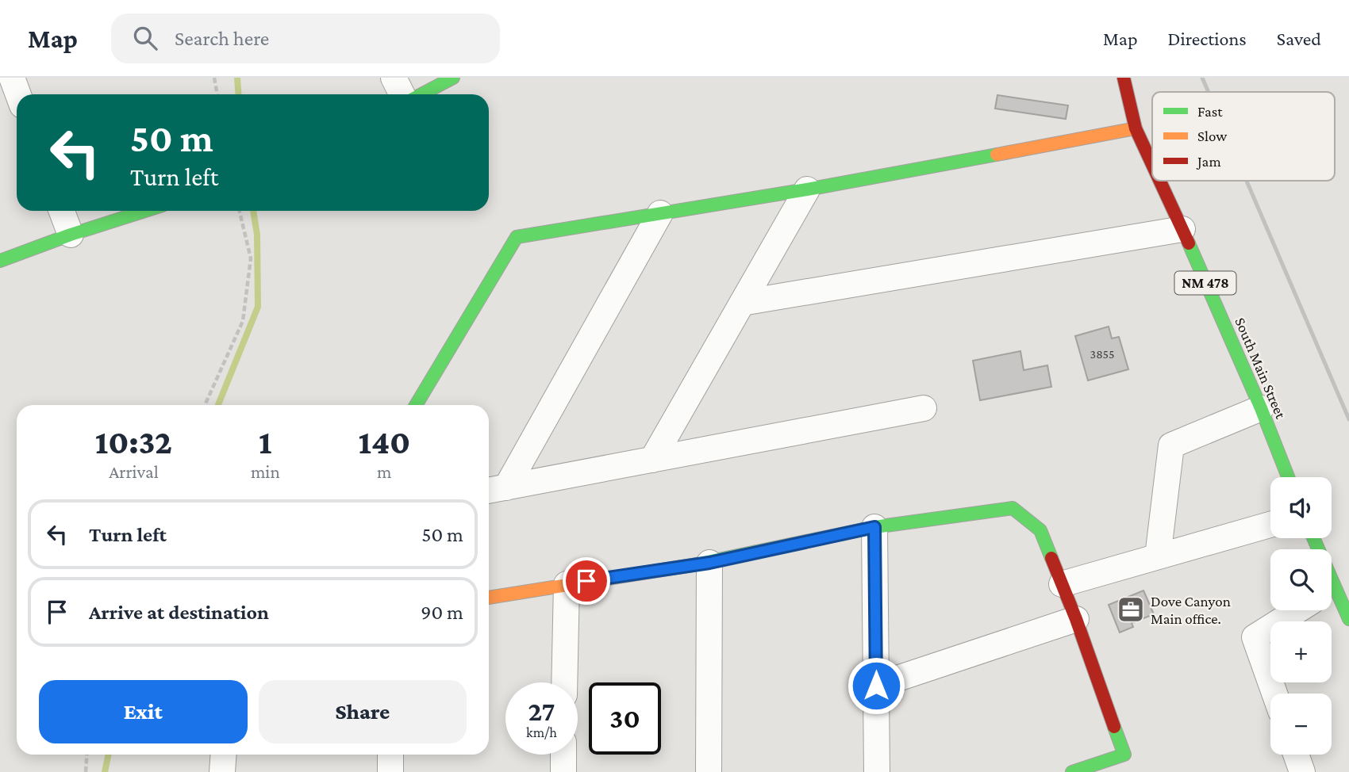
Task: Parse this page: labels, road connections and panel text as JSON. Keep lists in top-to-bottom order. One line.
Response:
{"streets":{"street":["NM 478","South Main Street"]},"places":{"office":["Dove Canyon Main office."]},"house_numbers":["3855"],"legend":["Fast","Slow","Jam"],"page":{"header":"Map","search":"Search here","nav":["Map","Directions","Saved"],"turn":["50 m","Turn left"],"eta":["10:32","Arrival","1","min","140","m"],"map_buttons":["+","−"],"list":[{"name":"Turn left","value":"50 m"},{"name":"Arrive at destination","value":"90 m"}],"buttons":["Exit","Share"],"speed":"27 km/h","limit":"30"}}
